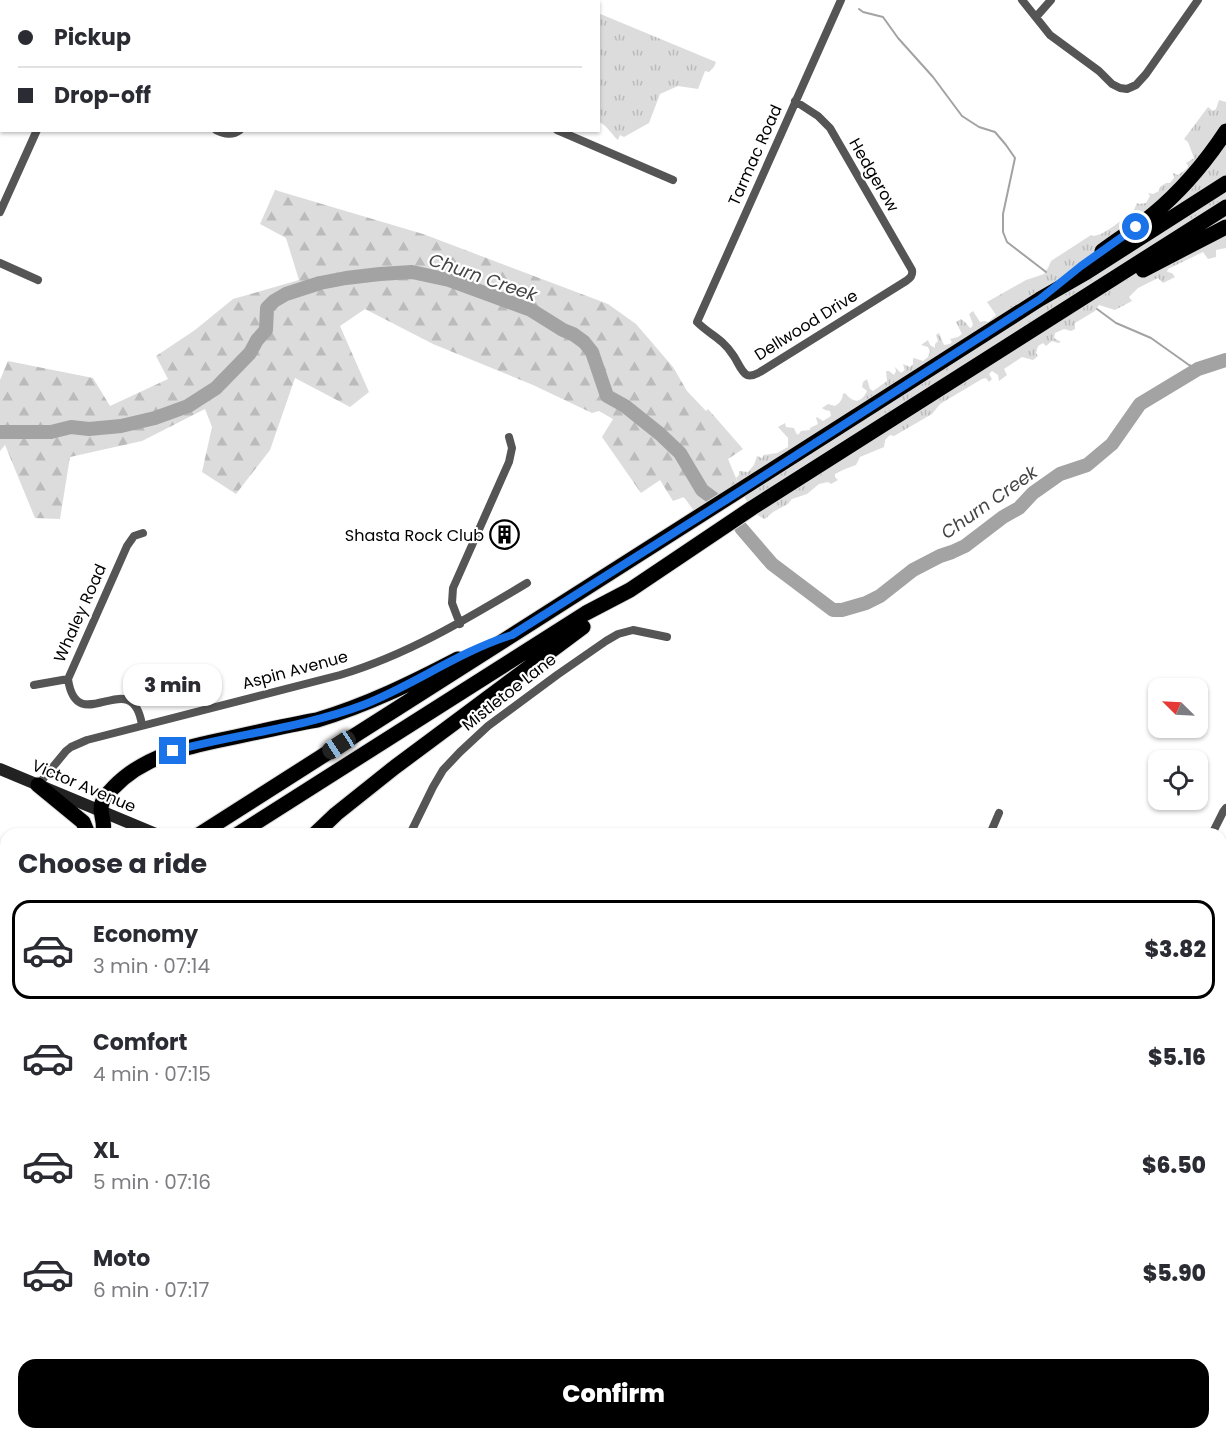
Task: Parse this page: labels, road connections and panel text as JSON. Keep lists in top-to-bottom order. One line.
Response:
{"streets":{"main road":["Victor Avenue"],"street":["Tarmac Road","Hedgerow","Dellwood Drive","Whaley Road","Aspin Avenue","Mistletoe Lane"]},"crossings":[["Tarmac Road","Hedgerow"],["Tarmac Road","Dellwood Drive"],["Hedgerow","Dellwood Drive"],["Whaley Road","Aspin Avenue"],["Aspin Avenue","Victor Avenue"]],"water":["Churn Creek"],"places":{"building":["Shasta Rock Club"]},"north":"top left","page":{"banner":["Pickup","Drop-off"],"bubble":"3 min","heading":"Choose a ride","list":[{"name":"Economy","note":"3 min · 07:14","value":"$3.82"},{"name":"Comfort","note":"4 min · 07:15","value":"$5.16"},{"name":"XL","note":"5 min · 07:16","value":"$6.50"},{"name":"Moto","note":"6 min · 07:17","value":"$5.90"}],"buttons":"Confirm"}}
